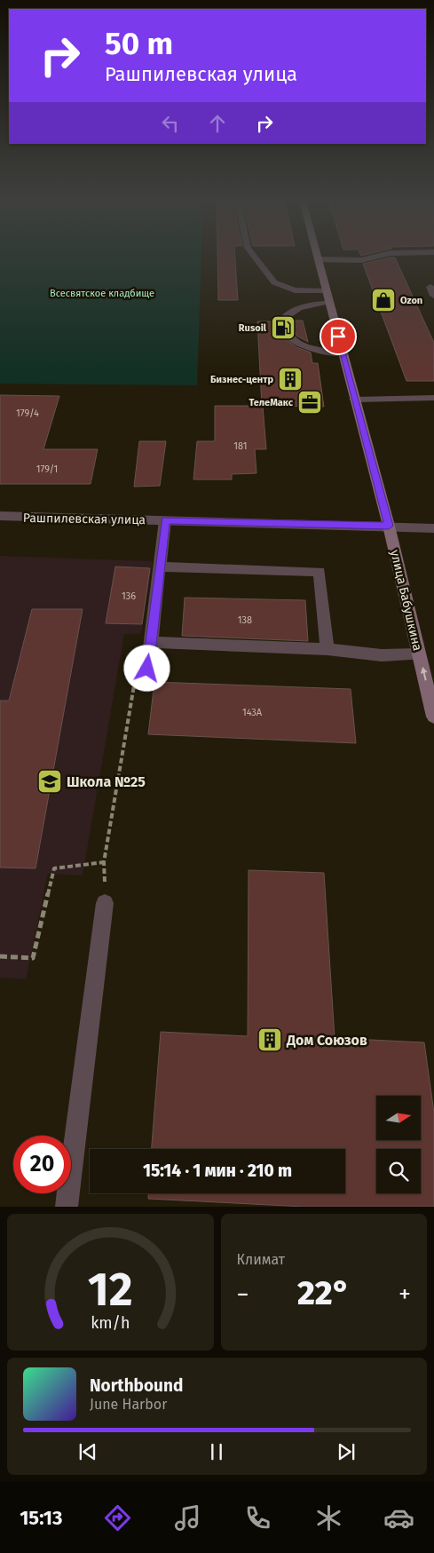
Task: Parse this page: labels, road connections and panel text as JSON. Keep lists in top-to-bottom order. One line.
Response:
{"streets":{"main road":["улица Бабушкина"],"street":["Рашпилевская улица"]},"crossings":[["Рашпилевская улица","улица Бабушкина"]],"parks":["Всесвятское кладбище"],"places":{"shop":["Ozon"],"fuel station":["Rusoil"],"building":["Бизнес-центр","Дом Союзов"],"office":["ТелеМакс"],"school or university":["Школа №25"]},"house_numbers":["179/4","181","179/1","136","138","143А"],"north":"right","page":{"turn":["50 m","Рашпилевская улица"],"limit":"20","trip":"15:14 · 1 мин · 210 m","tile":"Климат","heat":["−","22°","+"],"song":["Northbound","June Harbor"],"tabs":"15:13","gauge":["12","km/h"]}}
